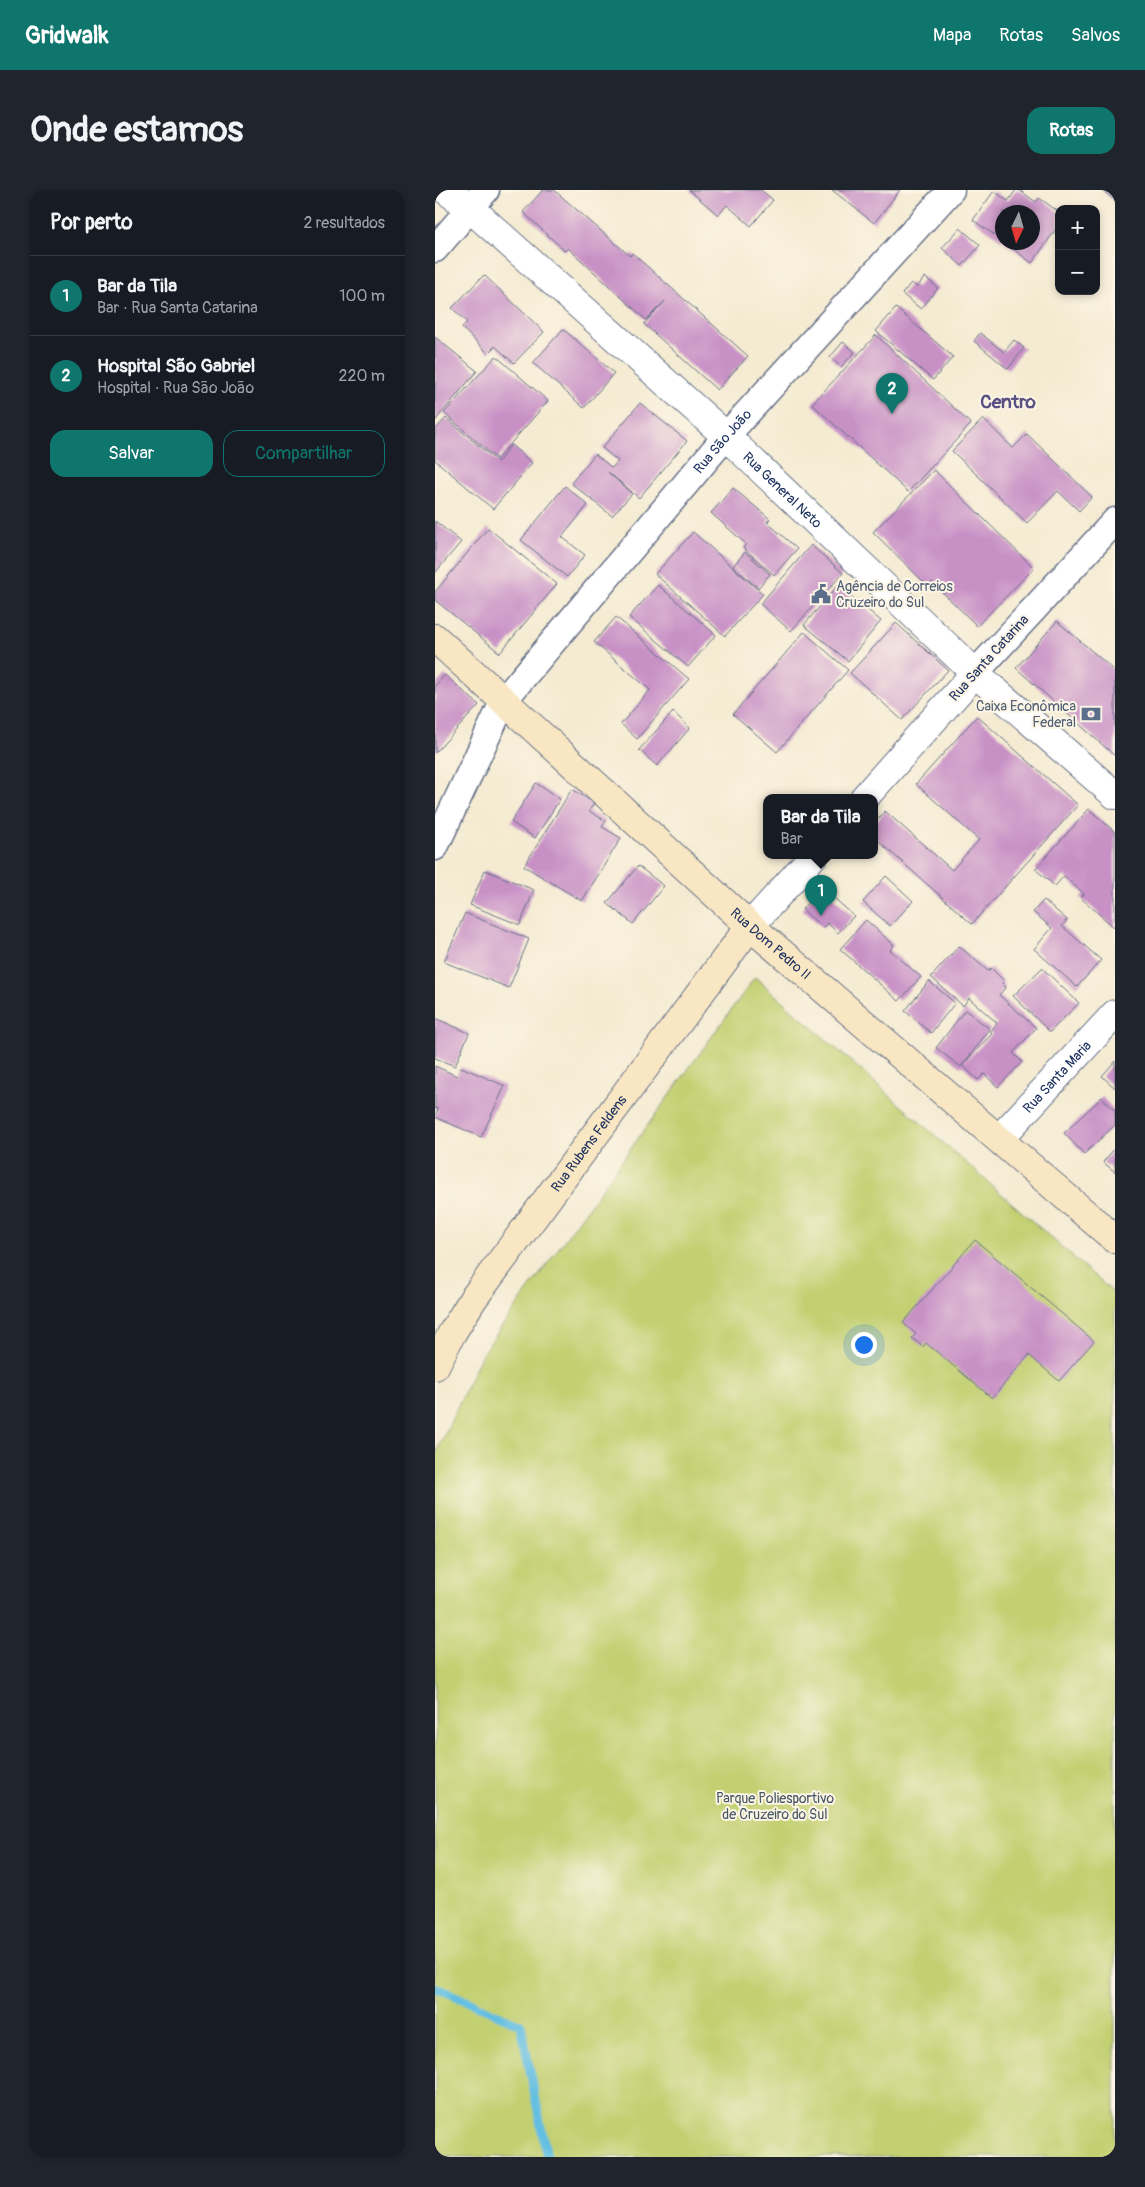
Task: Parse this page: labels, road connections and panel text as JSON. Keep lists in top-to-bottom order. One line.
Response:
{"streets":{"main road":["Rua Dom Pedro II","Rua Rubens Feldens"],"street":["Rua São João","Rua General Neto","Rua Santa Catarina","Rua Santa Maria"]},"crossings":[["Rua São João","Rua General Neto"],["Rua São João","Rua Dom Pedro II"],["Rua General Neto","Rua Santa Catarina"],["Rua Dom Pedro II","Rua Santa Maria"],["Rua Dom Pedro II","Rua Rubens Feldens"]],"districts":["Centro"],"parks":["Parque Poliesportivo de Cruzeiro do Sul"],"places":{"public building":["Agência de Correios Cruzeiro do Sul"],"bank":["Caixa Econômica Federal"]},"north":"bottom","page":{"header":"Gridwalk","nav":["Mapa","Rotas","Salvos"],"buttons":["Rotas",["Salvar","Compartilhar"]],"title":"Onde estamos","heading":["Por perto","2 resultados"],"map_buttons":["+","−"],"list":[{"mark":"1","name":"Bar da Tila","note":"Bar · Rua Santa Catarina","value":"100 m"},{"mark":"2","name":"Hospital São Gabriel","note":"Hospital · Rua São João","value":"220 m"}],"pins":["2","1"],"popup":["Bar da Tila","Bar"]}}
